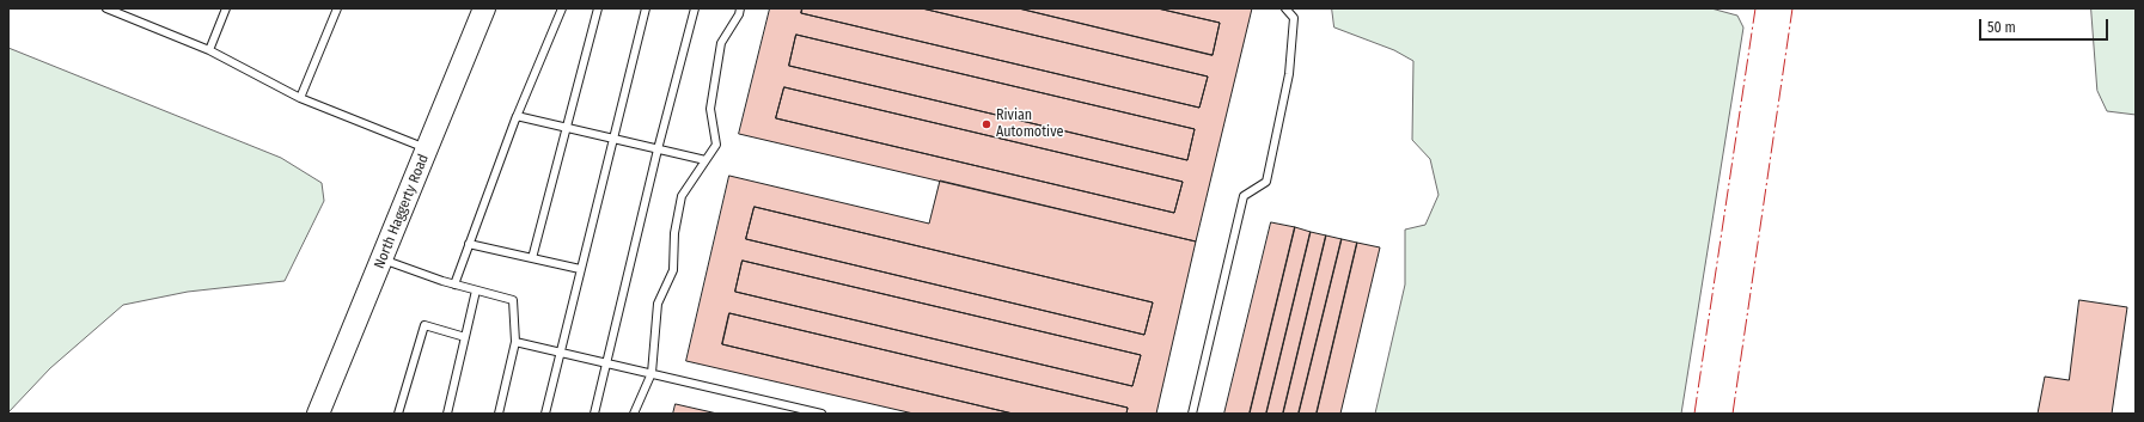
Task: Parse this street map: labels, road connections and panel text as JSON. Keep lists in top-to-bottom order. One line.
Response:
{"streets":{"street":["North Haggerty Road"]},"places":["Rivian Automotive"],"scale_bar":"50 m"}
